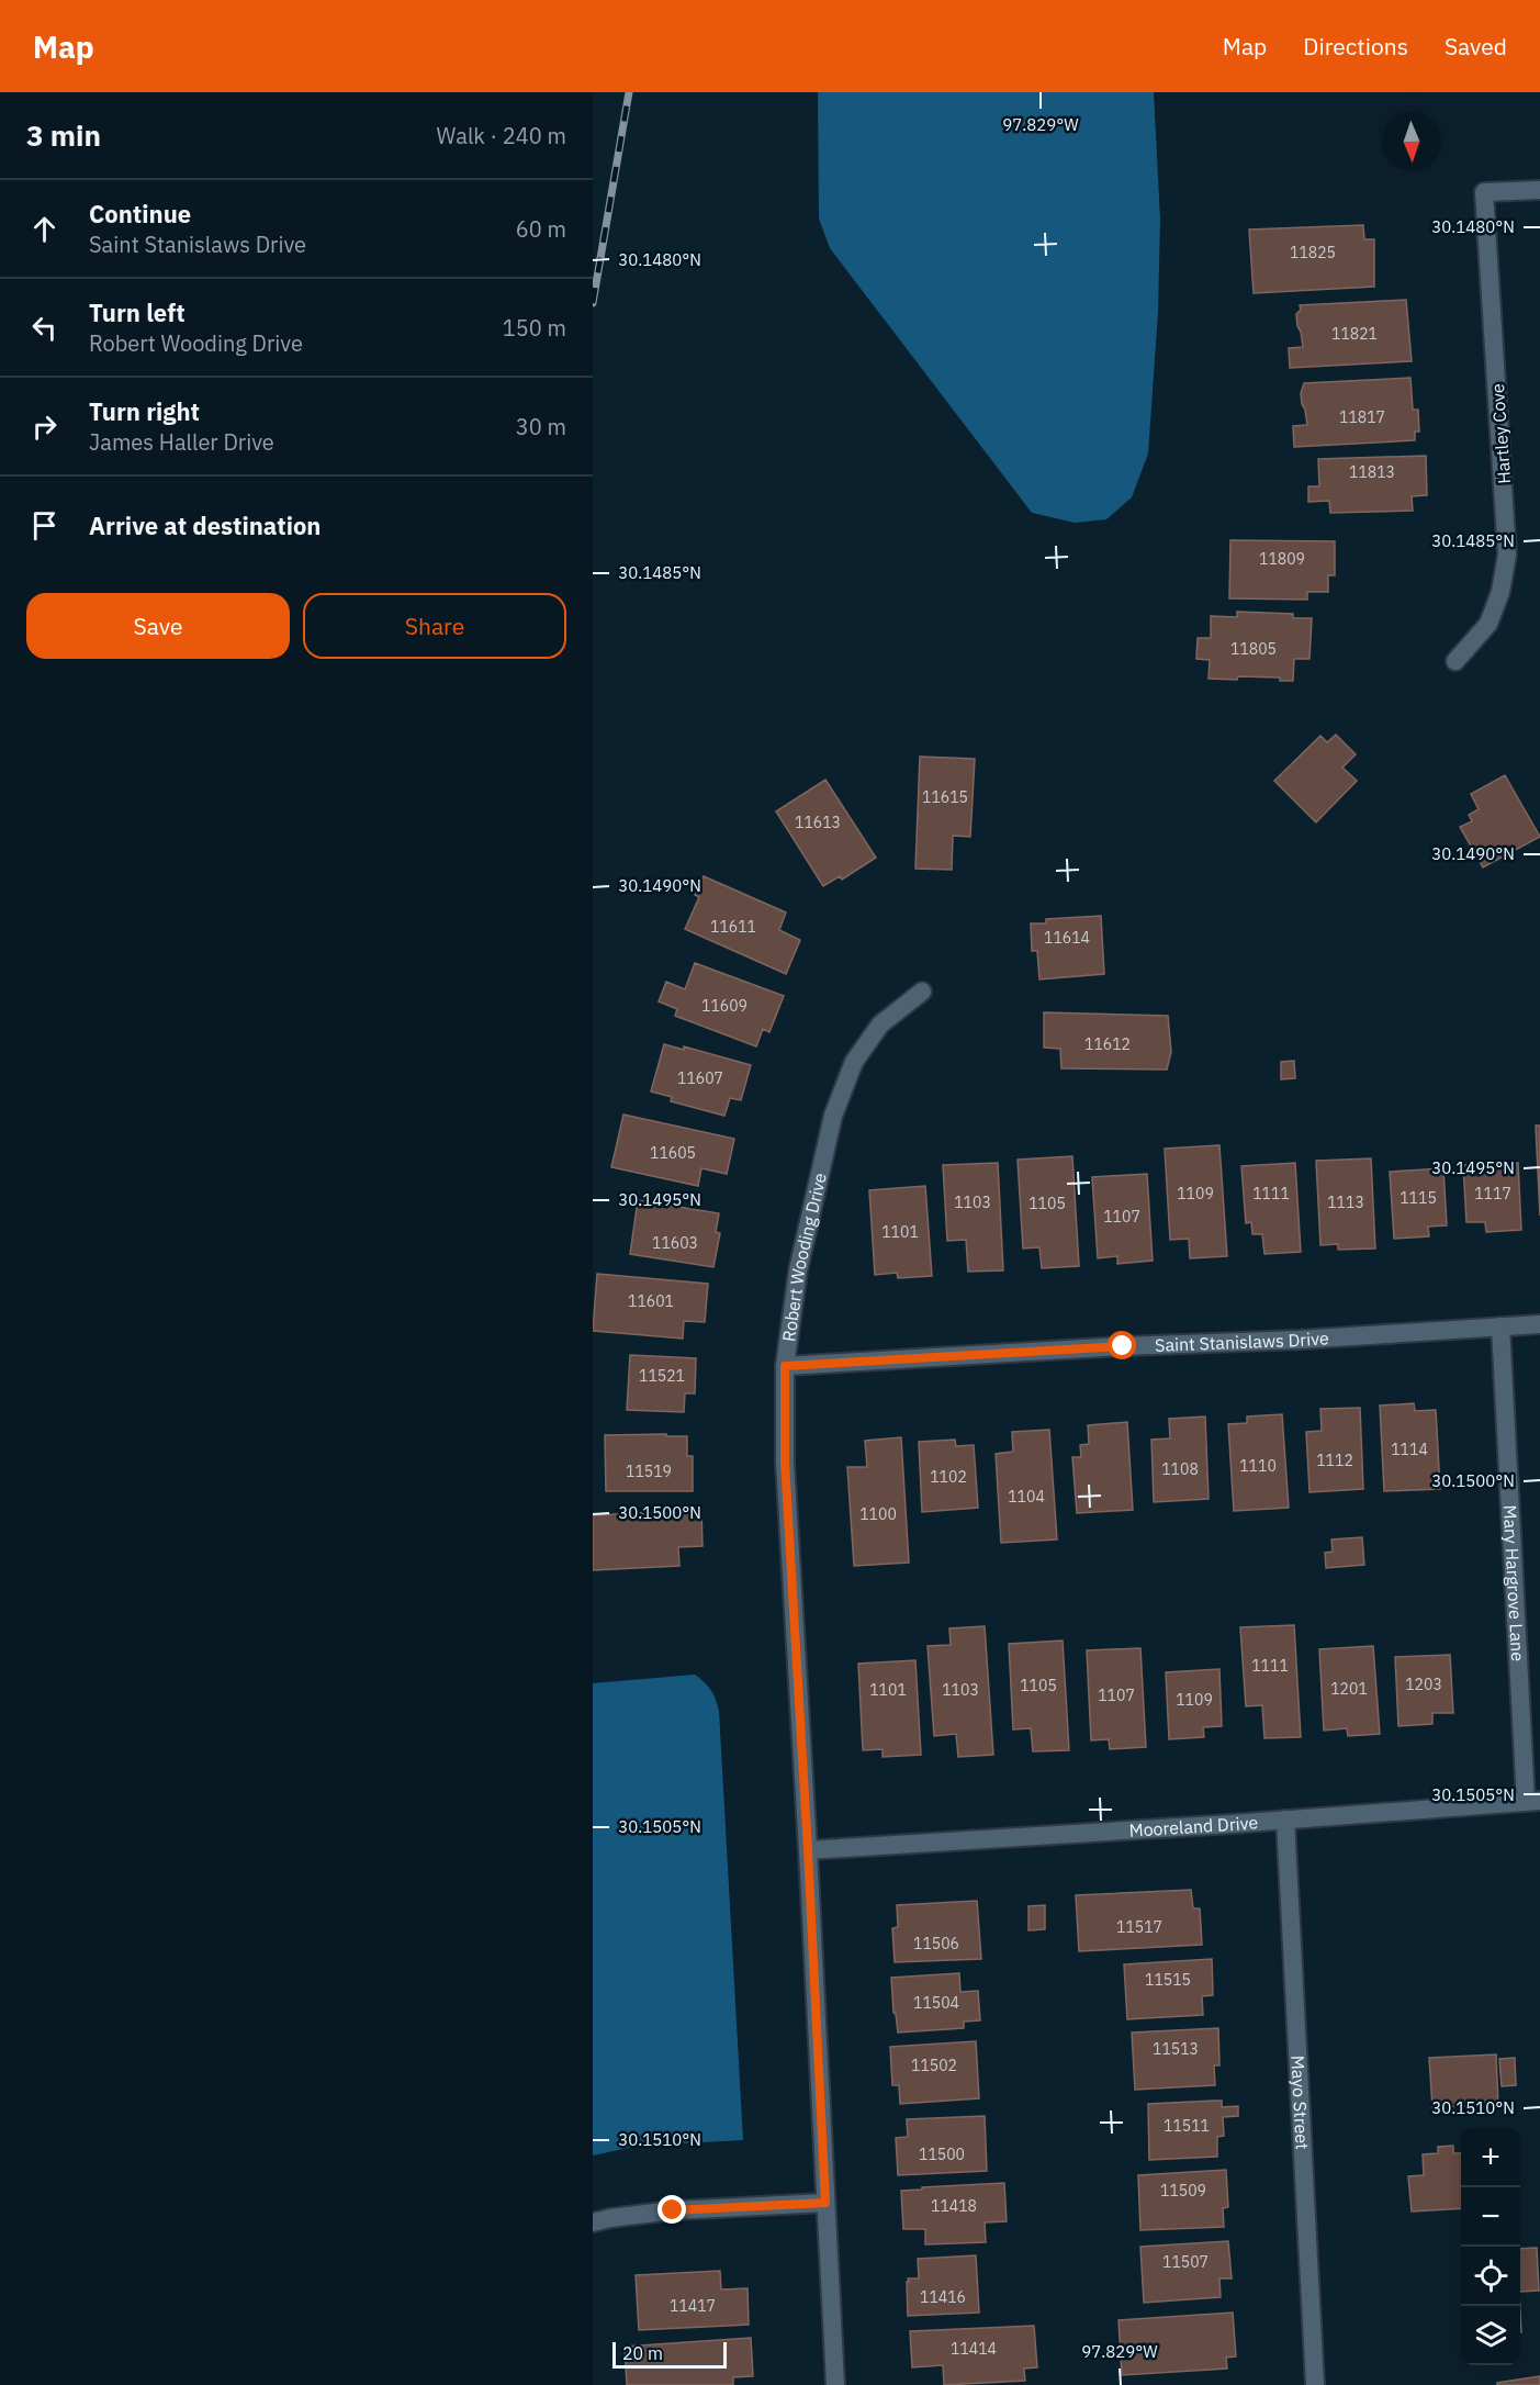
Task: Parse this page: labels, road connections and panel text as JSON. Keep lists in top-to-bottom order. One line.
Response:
{"streets":{"street":["Hartley Cove","Robert Wooding Drive","Saint Stanislaws Drive","Mary Hargrove Lane","Mooreland Drive","Mayo Street"]},"crossings":[["Robert Wooding Drive","Saint Stanislaws Drive"],["Robert Wooding Drive","Mooreland Drive"],["Saint Stanislaws Drive","Mary Hargrove Lane"],["Mary Hargrove Lane","Mooreland Drive"],["Mooreland Drive","Mayo Street"]],"house_numbers":["11825","11821","11817","11813","11809","11805","11615","11613","11611","11614","11609","11612","11607","11605","1109","1111","1117","1115","1103","1113","1105","1107","1101","11603","11601","11521","1114","1112","1110","1108","11519","1102","1104","1100","1111","1203","1105","1201","1101","1103","1107","1109","11517","11506","11515","11504","11513","11502","11511","11500","11509","11418","11507","11416","11417","11414"],"scale_bar":"20 m","north":"bottom","page":{"header":"Map","nav":["Map","Directions","Saved"],"heading":["3 min","Walk · 240 m"],"list":[["Continue","Saint Stanislaws Drive","60 m"],["Turn left","Robert Wooding Drive","150 m"],["Turn right","James Haller Drive","30 m"],"Arrive at destination"],"buttons":["Save","Share"],"map_buttons":["+","−"],"scale":"20 m"},"coordinates":["97.829°W","30.1480°N","30.1485°N","30.1490°N","30.1495°N","30.1500°N","30.1505°N","30.1510°N"]}
